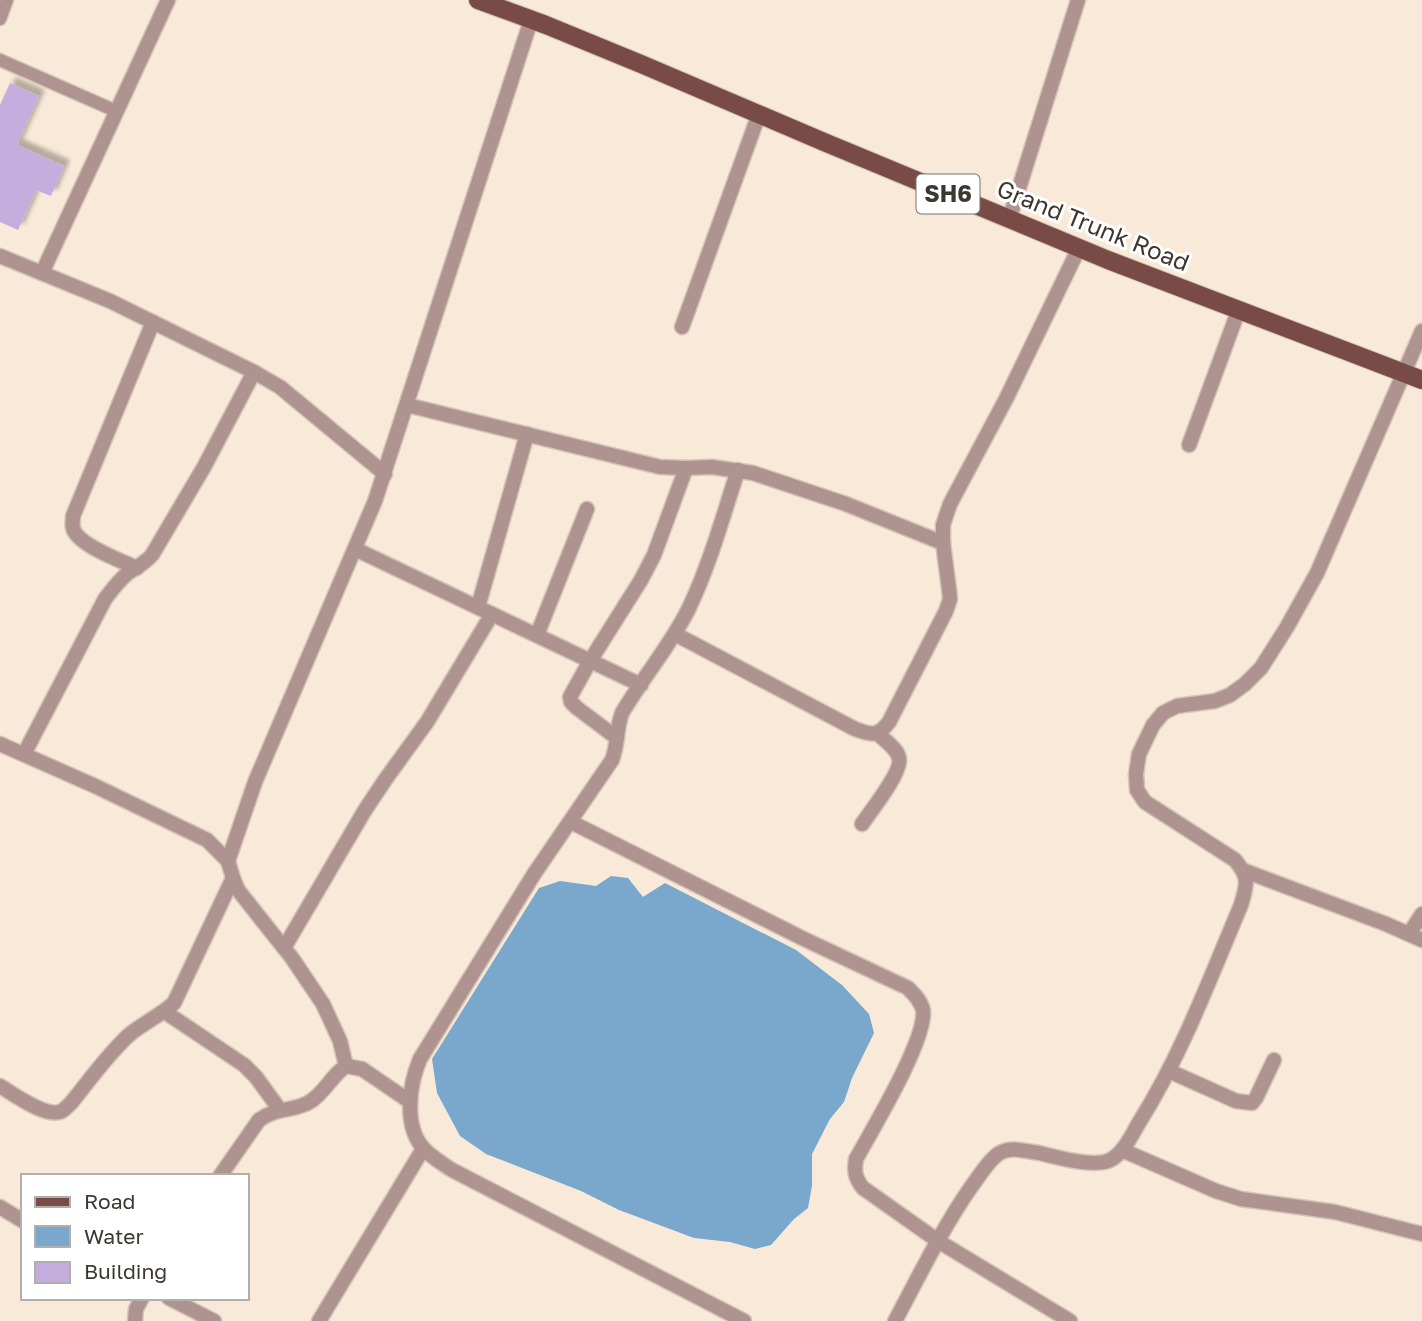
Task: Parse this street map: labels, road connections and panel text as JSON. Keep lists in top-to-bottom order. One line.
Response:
{"streets":{"main road":["SH6","Grand Trunk Road"]},"legend":["Road","Water","Building"]}
